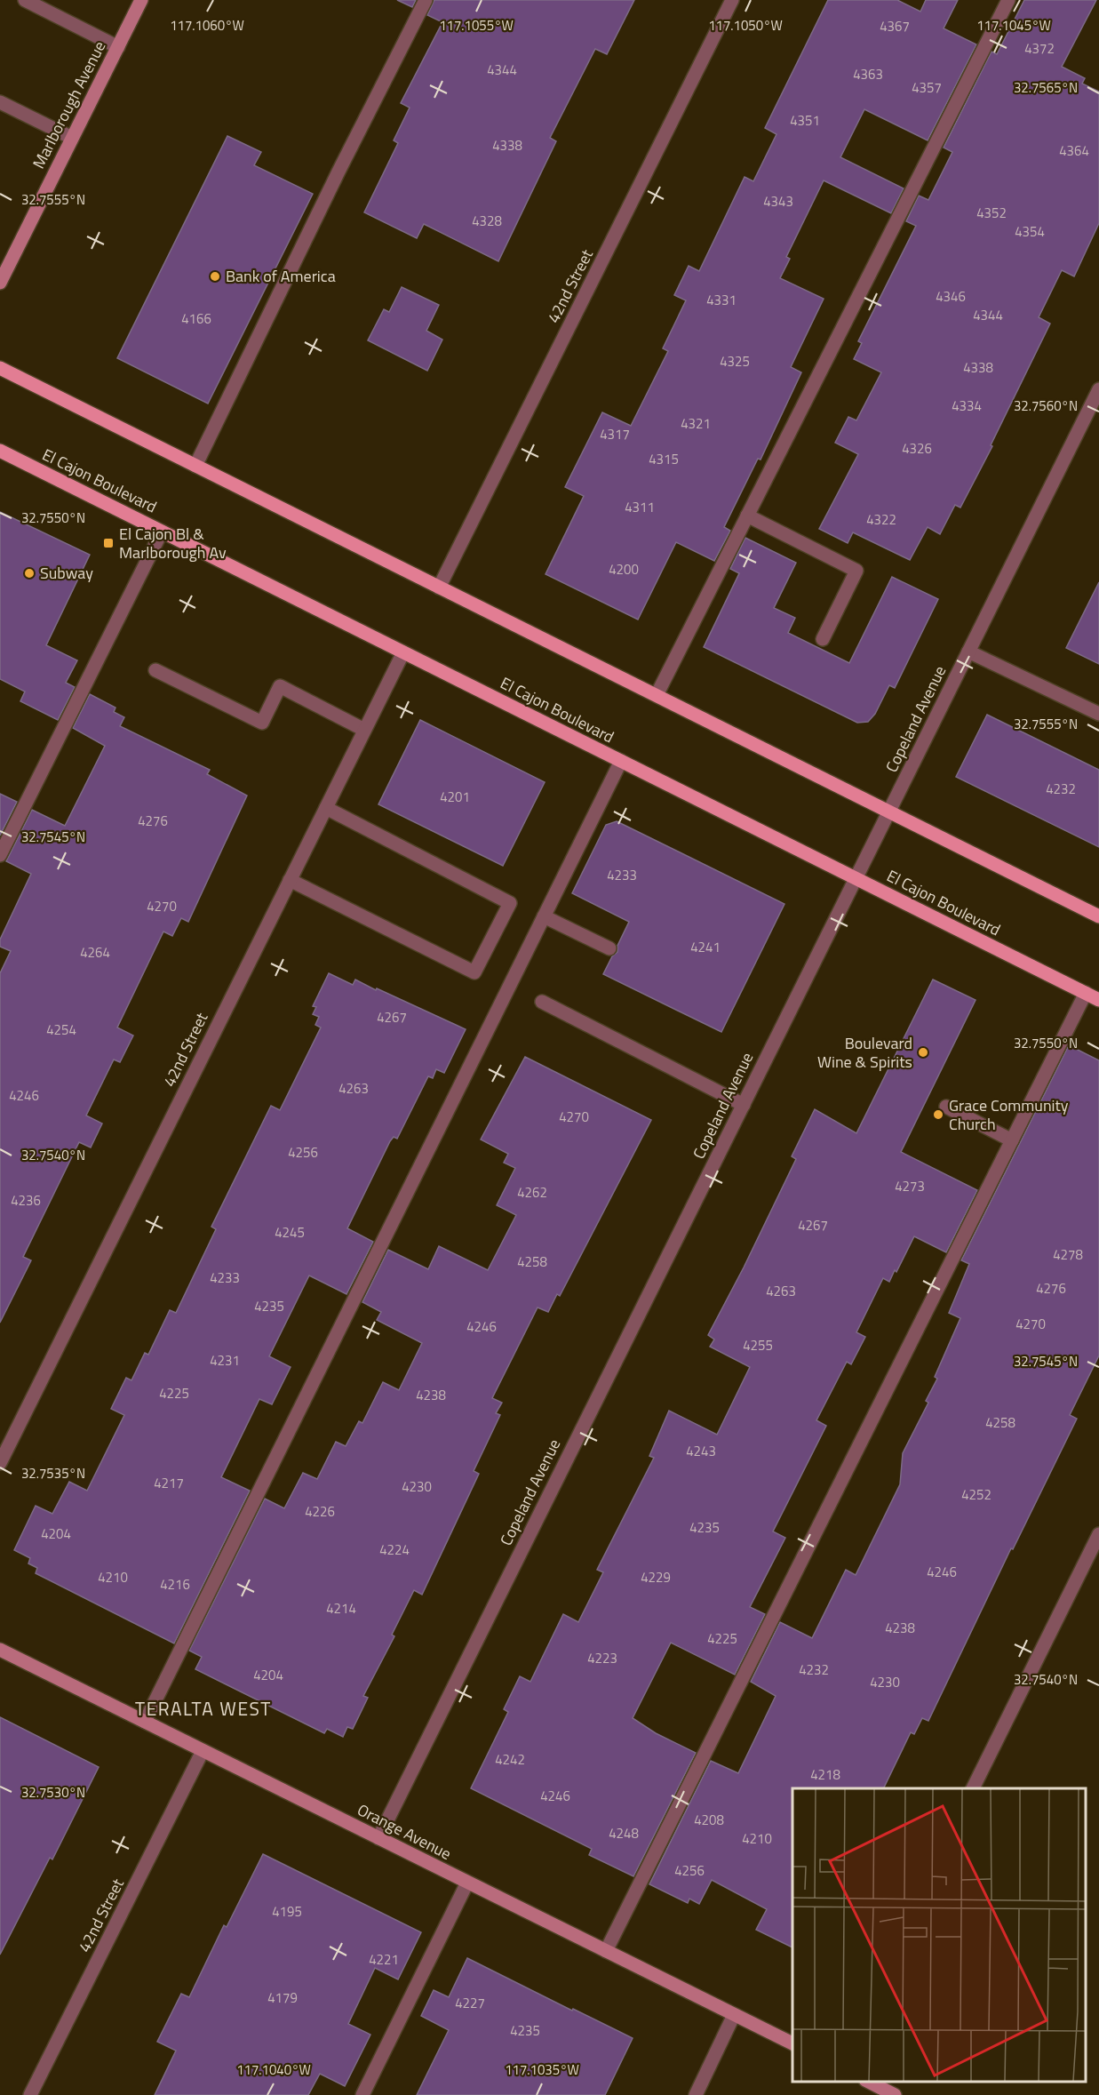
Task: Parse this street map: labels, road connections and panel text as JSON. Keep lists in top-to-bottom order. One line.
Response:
{"streets":{"main road":["Marlborough Avenue","El Cajon Boulevard","Orange Avenue"],"street":["42nd Street","Copeland Avenue"]},"crossings":[["42nd Street","El Cajon Boulevard"],["42nd Street","Orange Avenue"],["El Cajon Boulevard","Copeland Avenue"],["Copeland Avenue","Orange Avenue"]],"districts":["TERALTA WEST"],"places":{"other":["Bank of America","Subway","Boulevard Wine & Spirits","Grace Community Church"],"transit":["El Cajon Bl & Marlborough Av"]},"house_numbers":["4367","4372","4344","4363","4357","4351","4338","4364","4343","4352","4328","4354","4346","4331","4344","4166","4325","4338","4334","4321","4317","4326","4315","4311","4322","4200","4232","4201","4276","4233","4270","4241","4264","4267","4254","4263","4246","4270","4256","4273","4262","4236","4267","4245","4278","4258","4233","4276","4263","4235","4270","4246","4255","4231","4225","4238","4258","4243","4217","4230","4252","4226","4235","4204","4224","4246","4210","4229","4216","4214","4238","4225","4223","4232","4204","4230","4242","4218","4246","4208","4248","4210","4256","4195","4221","4179","4227","4235"],"coordinates":["117.1060°W","117.1055°W","117.1050°W","117.1045°W","32.7565°N","32.7555°N","32.7560°N","32.7550°N","32.7545°N","32.7540°N","32.7535°N","32.7530°N","117.1040°W","117.1035°W"]}
